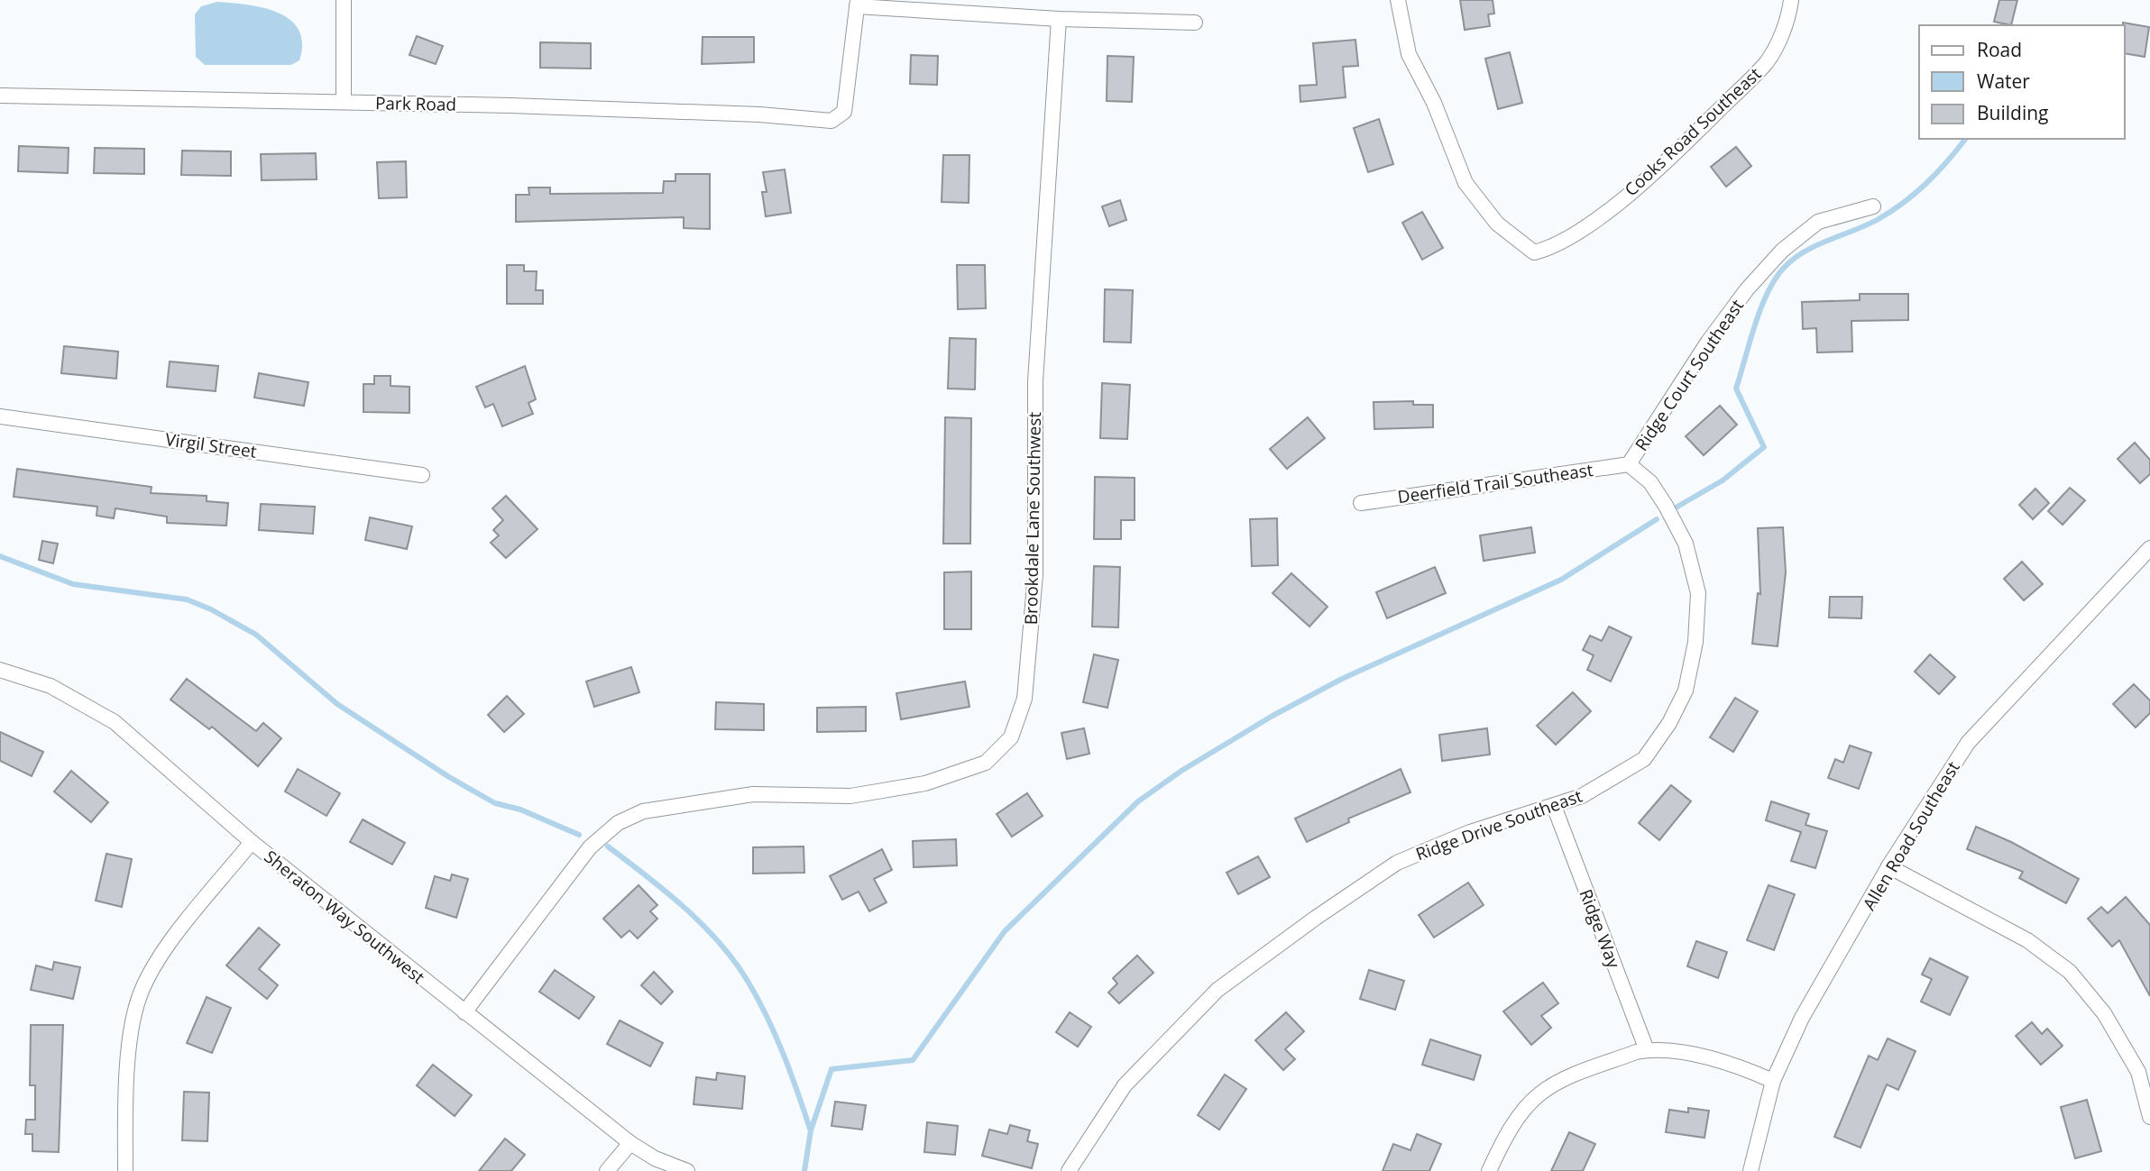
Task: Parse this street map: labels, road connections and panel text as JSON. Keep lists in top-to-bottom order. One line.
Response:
{"streets":{"street":["Park Road","Cooks Road Southeast","Ridge Court Southeast","Virgil Street","Deerfield Trail Southeast","Brookdale Lane Southwest","Ridge Drive Southeast","Allen Road Southeast","Sheraton Way Southwest","Ridge Way"]},"crossings":[["Ridge Court Southeast","Deerfield Trail Southeast"],["Ridge Court Southeast","Ridge Drive Southeast"],["Deerfield Trail Southeast","Ridge Drive Southeast"],["Brookdale Lane Southwest","Sheraton Way Southwest"],["Ridge Drive Southeast","Ridge Way"]],"legend":["Road","Water","Building"]}
